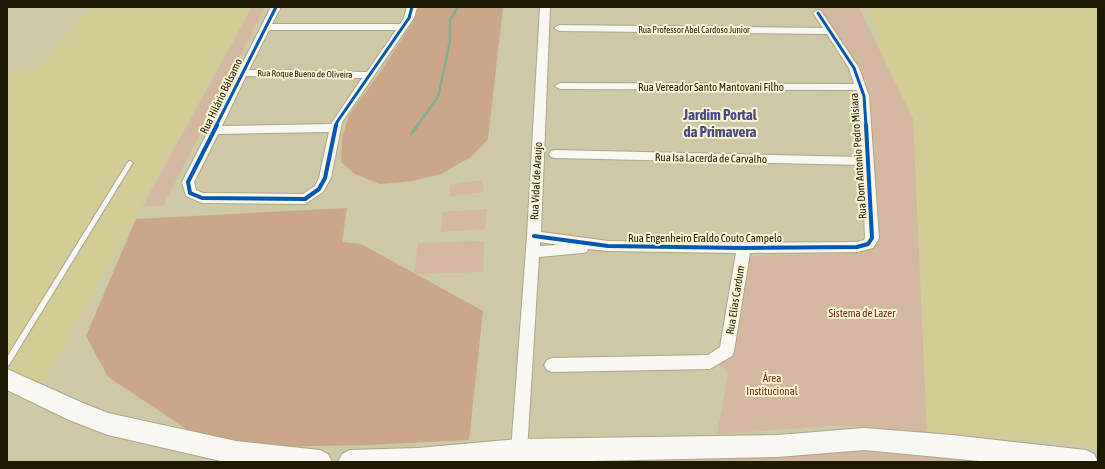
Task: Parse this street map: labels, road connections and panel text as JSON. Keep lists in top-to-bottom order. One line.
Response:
{"streets":{"street":["Rua Professor Abel Cardoso Junior","Rua Roque Bueno de Oliveira","Rua Vereador Santo Mantovani Filho","Rua Hilário Bálsamo","Rua Dom Antonio Pedro Misiara","Rua Isa Lacerda de Carvalho","Rua Vidal de Araujo","Rua Engenheiro Eraldo Couto Campelo","Rua Elias Cardum"]},"crossings":[["Rua Professor Abel Cardoso Junior","Rua Dom Antonio Pedro Misiara"],["Rua Roque Bueno de Oliveira","Rua Hilário Bálsamo"],["Rua Vereador Santo Mantovani Filho","Rua Dom Antonio Pedro Misiara"],["Rua Dom Antonio Pedro Misiara","Rua Isa Lacerda de Carvalho"],["Rua Dom Antonio Pedro Misiara","Rua Engenheiro Eraldo Couto Campelo"],["Rua Vidal de Araujo","Rua Engenheiro Eraldo Couto Campelo"],["Rua Engenheiro Eraldo Couto Campelo","Rua Elias Cardum"]],"districts":["Jardim Portal da Primavera"],"parks":["Sistema de Lazer","Área Institucional"]}
